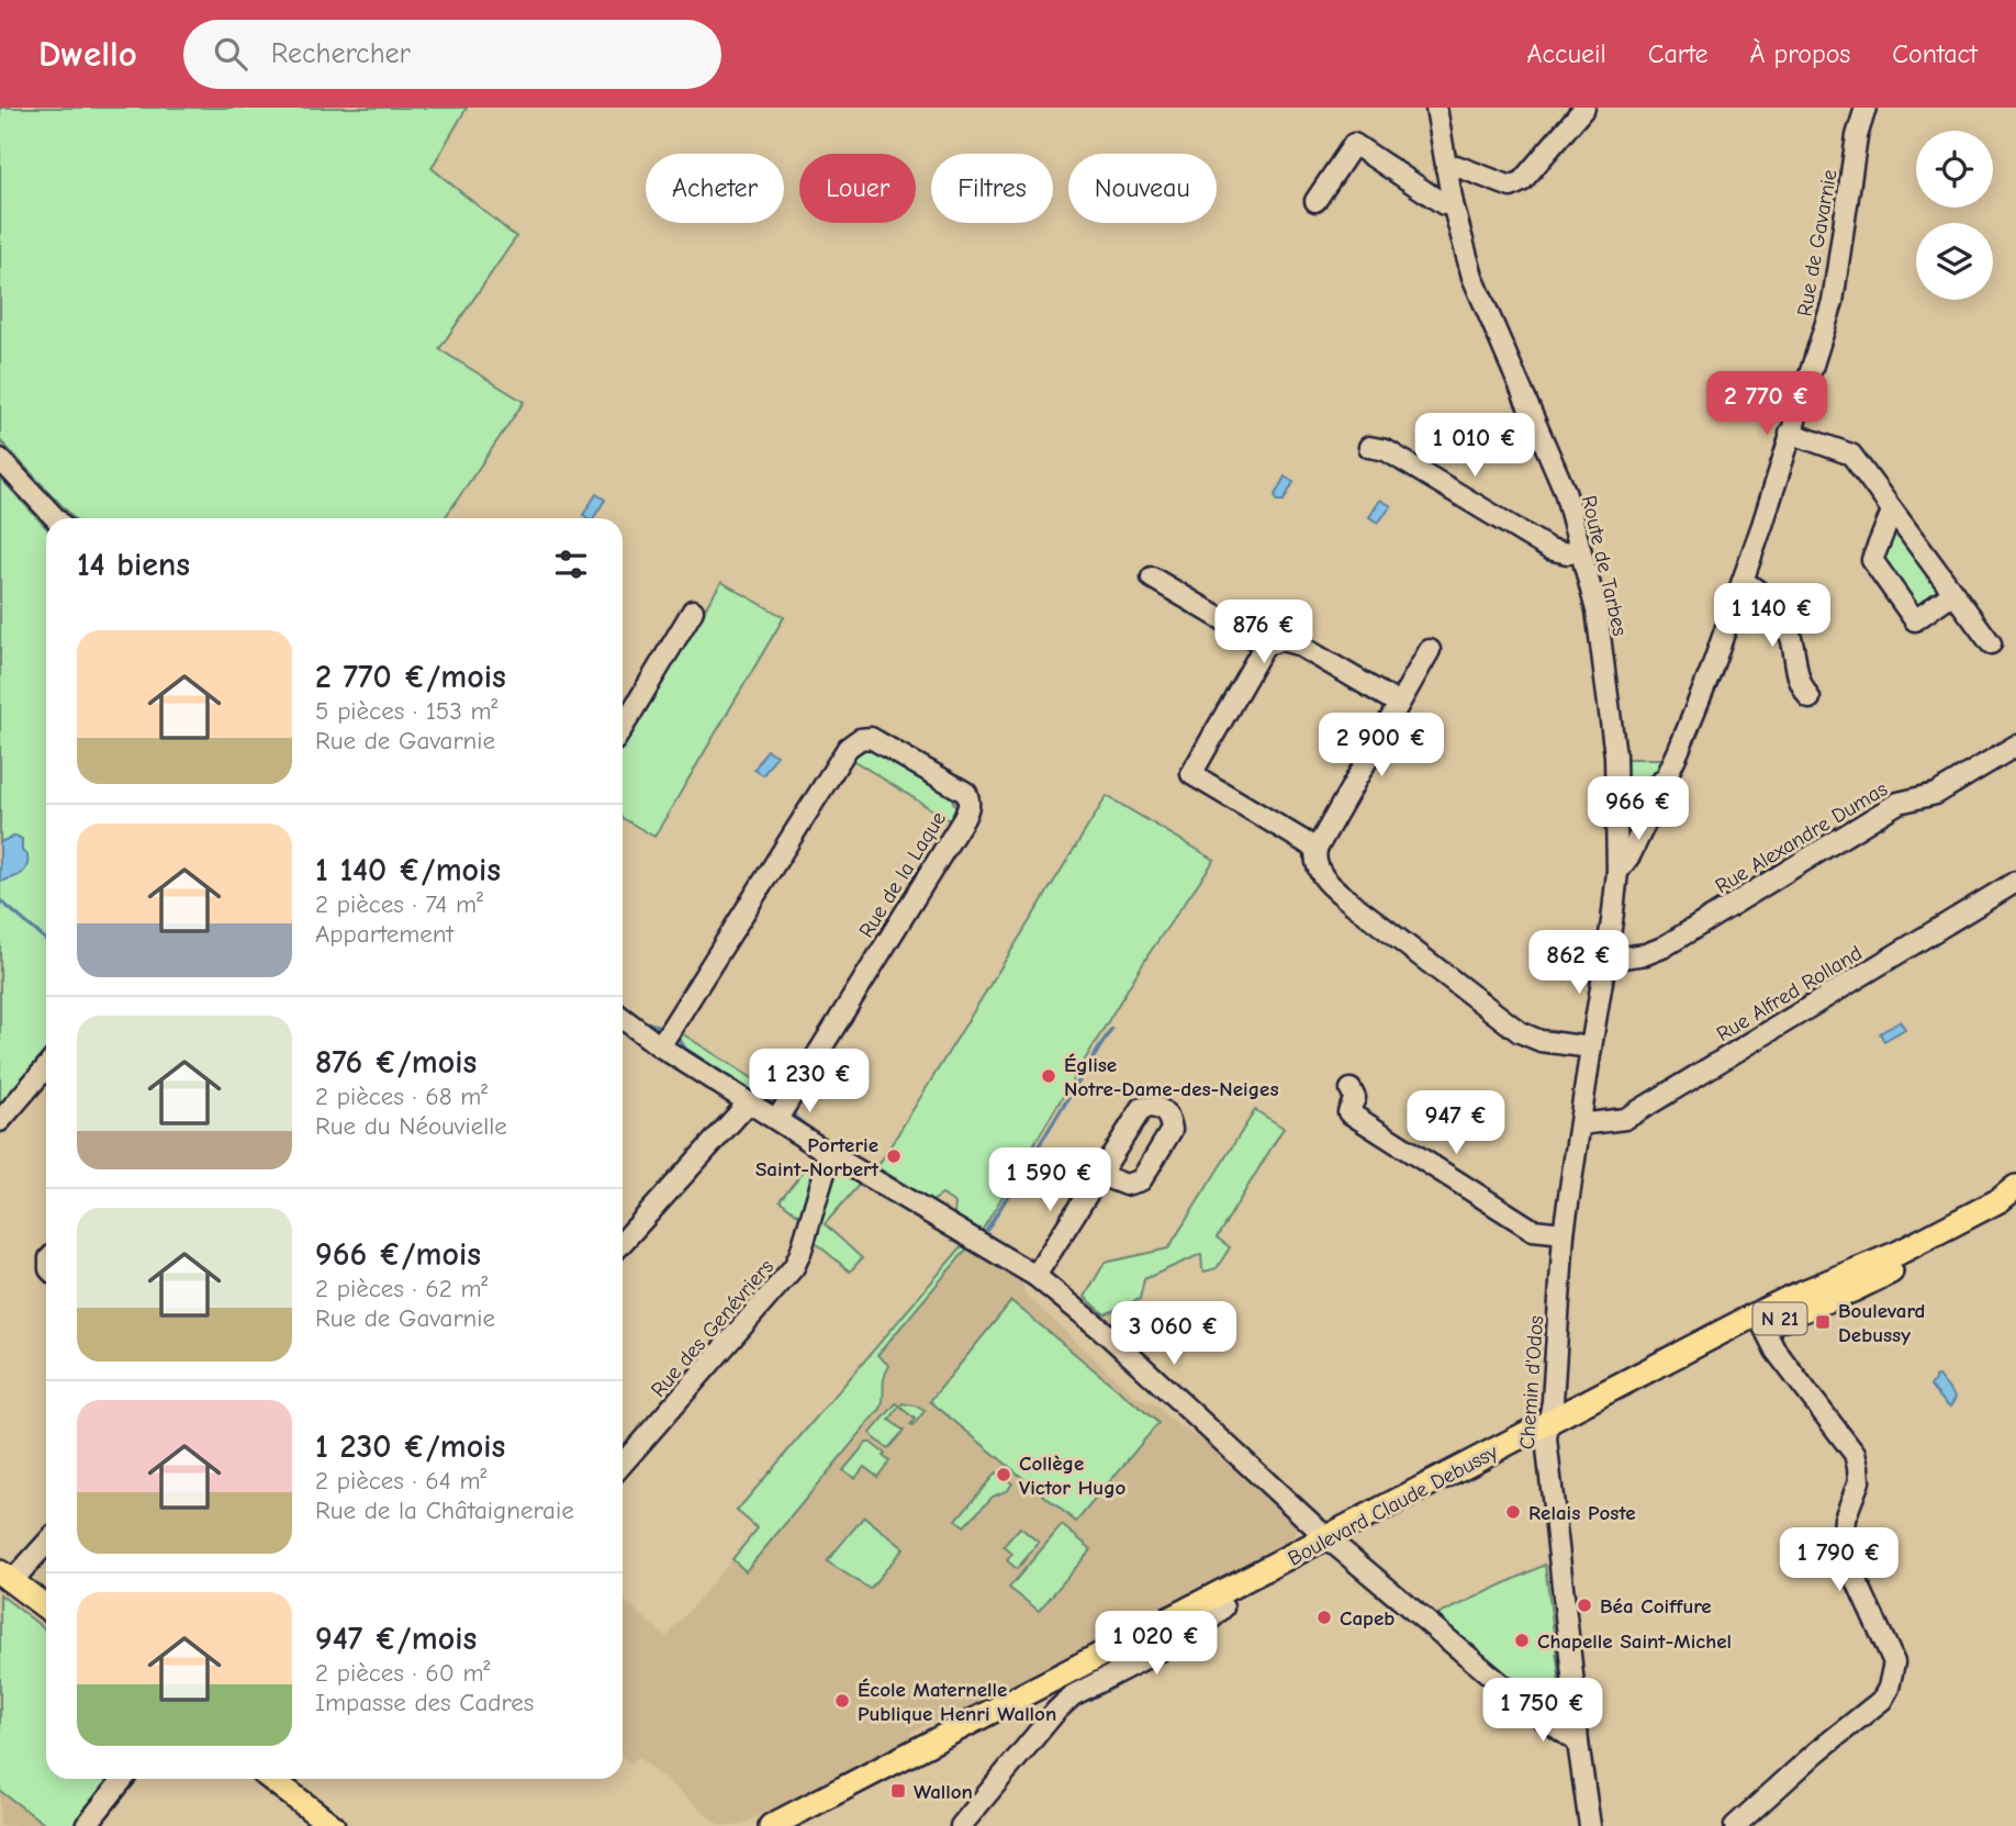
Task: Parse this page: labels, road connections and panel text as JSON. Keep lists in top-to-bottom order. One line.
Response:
{"streets":{"main road":["N 21","Boulevard Claude Debussy"],"street":["Rue de Gavarnie","Route de Tarbes","Rue Alexandre Dumas","Rue de la Laque","Rue Alfred Rolland","Rue des Genévriers","Chemin d'Odos"]},"crossings":[["Rue de Gavarnie","Route de Tarbes"],["Route de Tarbes","Rue Alexandre Dumas"],["Route de Tarbes","Chemin d'Odos"],["Rue Alexandre Dumas","Chemin d'Odos"],["Rue Alfred Rolland","Chemin d'Odos"],["Chemin d'Odos","Boulevard Claude Debussy"]],"places":{"other":["Église Notre-Dame-des-Neiges","Porterie Saint-Norbert","Collège Victor Hugo","Relais Poste","Béa Coiffure","Capeb","Chapelle Saint-Michel","École Maternelle Publique Henri Wallon"],"transit":["Boulevard Debussy","Wallon"]},"page":{"header":"Dwello","search":"Rechercher","nav":["Accueil","Carte","À propos","Contact"],"chip":["Acheter","Louer","Filtres","Nouveau"],"price":["2 770 €","1 010 €","1 140 €","876 €","2 900 €","966 €","862 €","1 230 €","947 €","1 590 €","3 060 €","1 790 €","1 020 €","1 750 €"],"heading":"14 biens","list":[{"name":"2 770 €/mois","note":"5 pièces · 153 m² · Rue de Gavarnie"},{"name":"1 140 €/mois","note":"2 pièces · 74 m² · Appartement"},{"name":"876 €/mois","note":"2 pièces · 68 m² · Rue du Néouvielle"},{"name":"966 €/mois","note":"2 pièces · 62 m² · Rue de Gavarnie"},{"name":"1 230 €/mois","note":"2 pièces · 64 m² · Rue de la Châtaigneraie"},{"name":"947 €/mois","note":"2 pièces · 60 m² · Impasse des Cadres"}]}}
